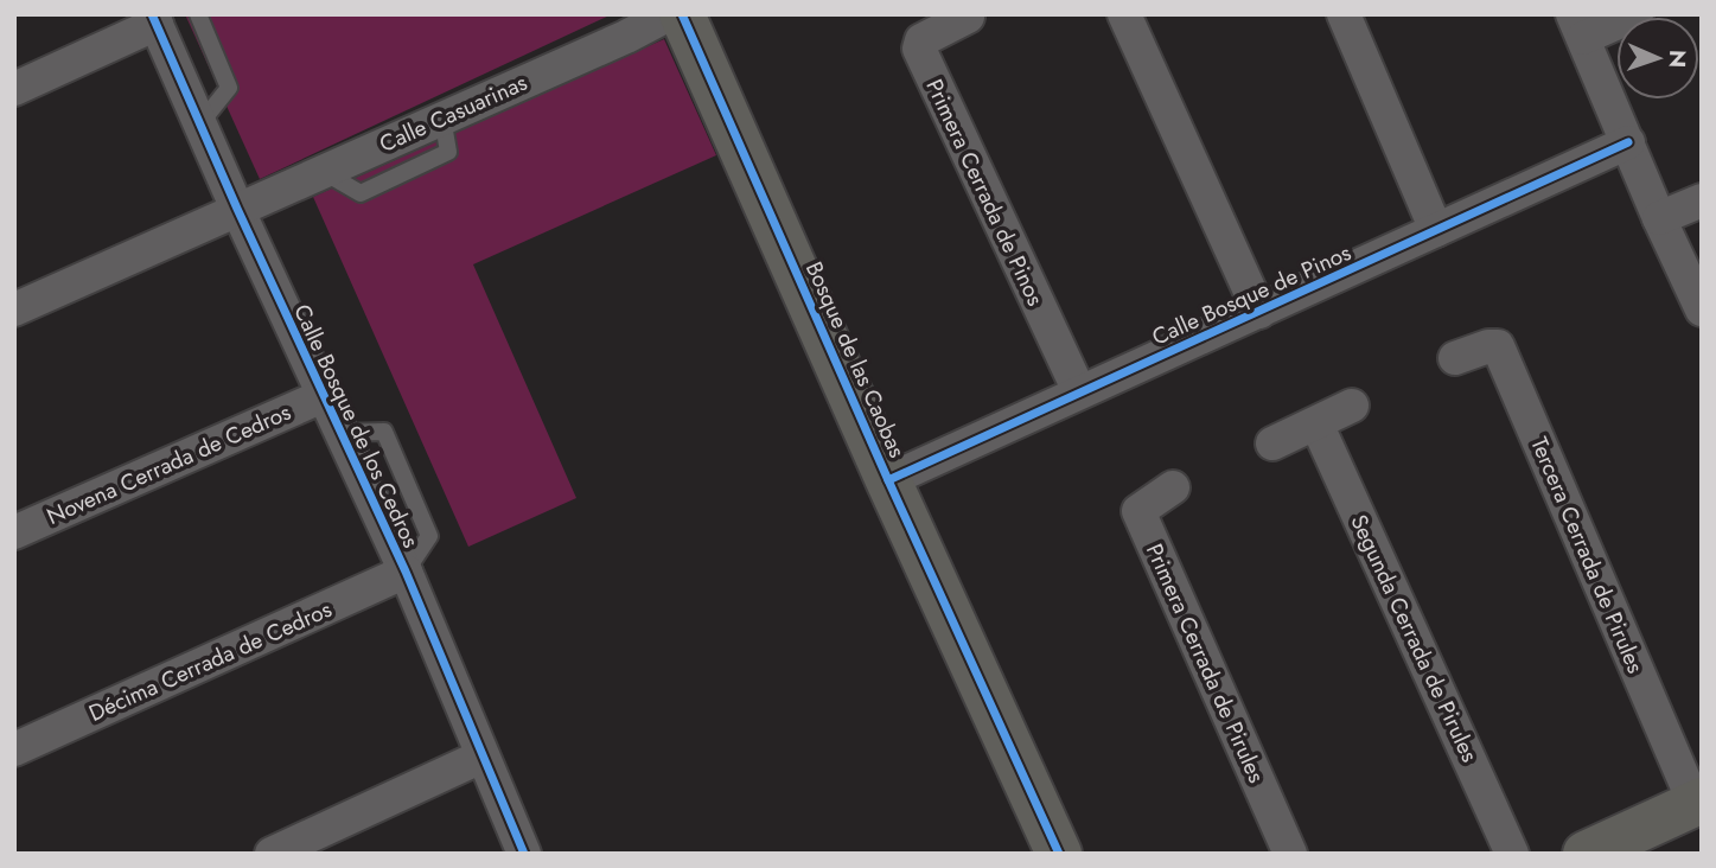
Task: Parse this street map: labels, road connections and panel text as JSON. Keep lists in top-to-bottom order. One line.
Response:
{"streets":{"street":["Calle Casuarinas","Primera Cerrada de Pinos","Calle Bosque de Pinos","Bosque de las Caobas","Calle Bosque de los Cedros","Novena Cerrada de Cedros","Tercera Cerrada de Pirules","Segunda Cerrada de Pirules","Décima Cerrada de Cedros","Primera Cerrada de Pirules"]},"crossings":[["Calle Casuarinas","Calle Bosque de los Cedros"],["Primera Cerrada de Pinos","Calle Bosque de Pinos"],["Calle Bosque de Pinos","Bosque de las Caobas"],["Calle Bosque de los Cedros","Novena Cerrada de Cedros"],["Calle Bosque de los Cedros","Décima Cerrada de Cedros"]],"north":"right"}
